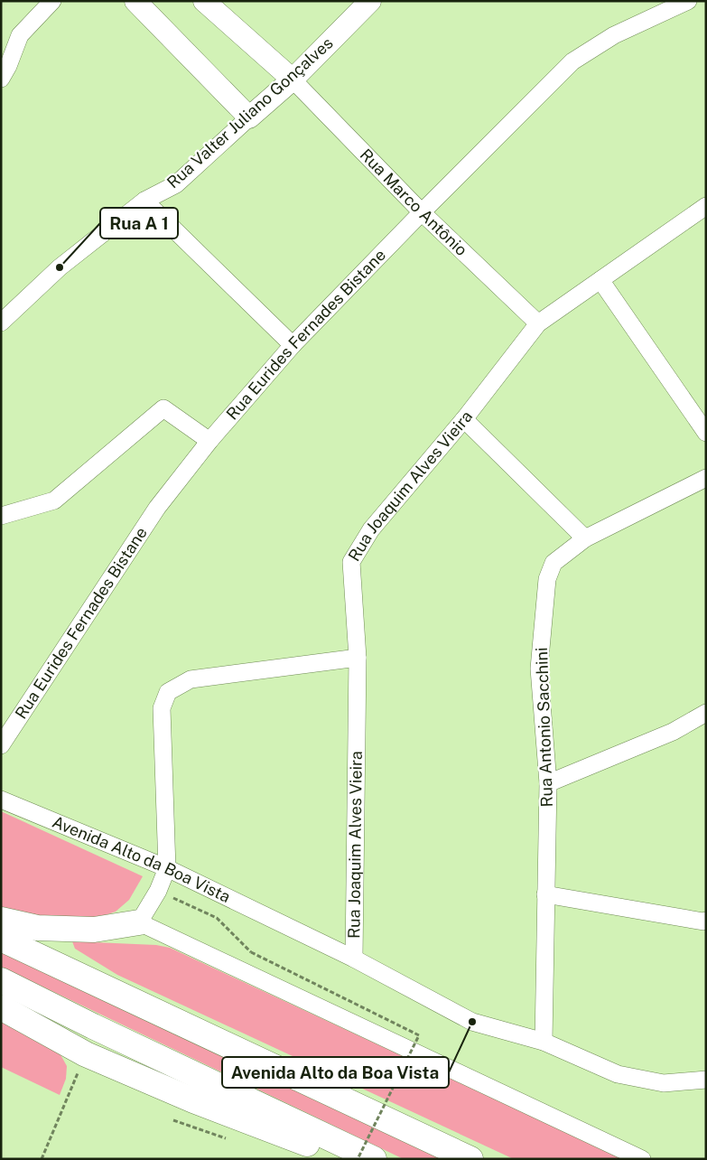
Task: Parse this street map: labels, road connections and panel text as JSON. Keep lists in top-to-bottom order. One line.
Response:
{"streets":{"street":["Rua Valter Juliano Gonçalves","Rua Marco Antônio","Rua Eurides Fernades Bistane","Rua Joaquim Alves Vieira","Rua Antonio Sacchini","Avenida Alto da Boa Vista"]},"crossings":[["Rua Valter Juliano Gonçalves","Rua Marco Antônio"],["Rua Marco Antônio","Rua Eurides Fernades Bistane"],["Rua Marco Antônio","Rua Joaquim Alves Vieira"],["Rua Joaquim Alves Vieira","Avenida Alto da Boa Vista"],["Rua Antonio Sacchini","Avenida Alto da Boa Vista"]],"places":["Rua A 1","Avenida Alto da Boa Vista"]}
